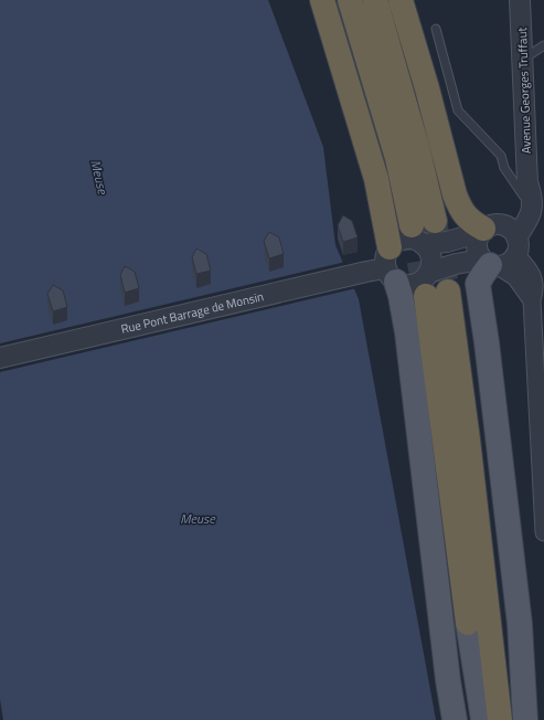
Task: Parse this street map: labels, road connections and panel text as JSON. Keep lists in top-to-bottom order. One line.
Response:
{"streets":{"street":["Avenue Georges Truffaut","Rue Pont Barrage de Monsin"]},"water":["Meuse"]}
